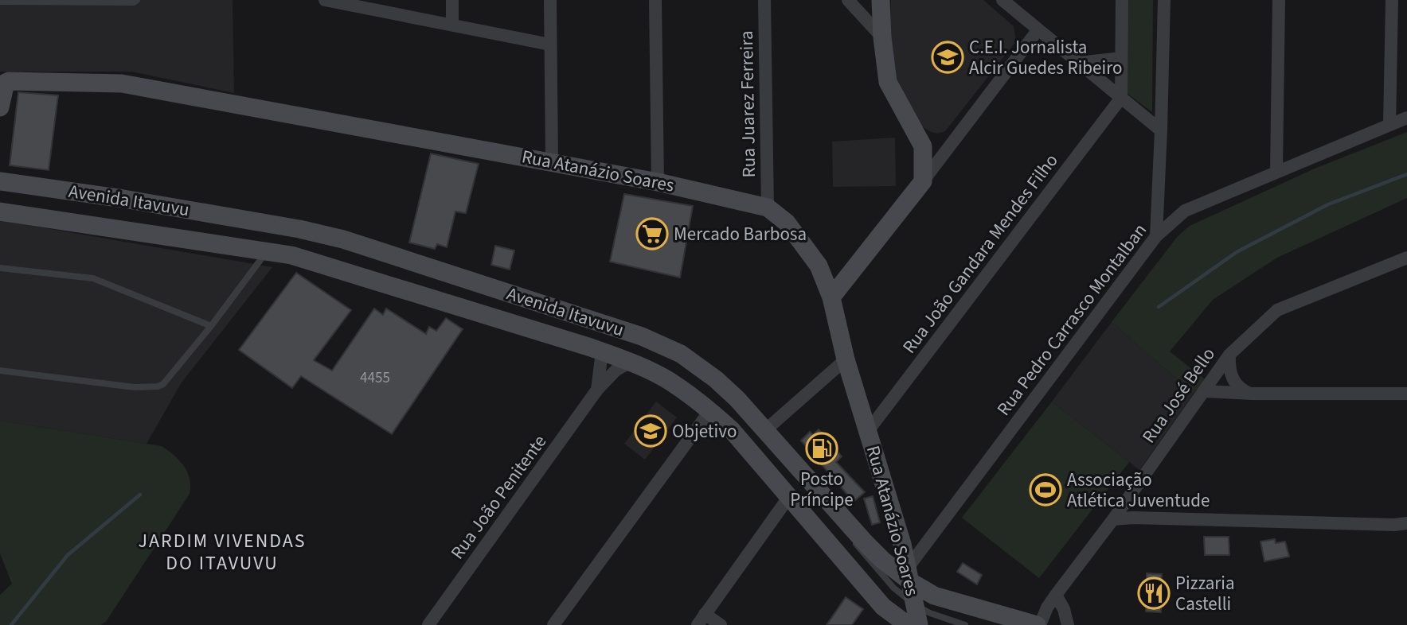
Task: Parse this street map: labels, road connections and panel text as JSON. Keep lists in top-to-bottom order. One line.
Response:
{"streets":{"main road":["Rua Atanázio Soares","Avenida Itavuvu"],"street":["Rua Juarez Ferreira","Rua João Gandara Mendes Filho","Rua Pedro Carrasco Montalban","Rua José Bello","Rua João Penitente"]},"crossings":[["Rua Juarez Ferreira","Rua Atanázio Soares"],["Rua Atanázio Soares","Avenida Itavuvu"],["Rua Atanázio Soares","Rua João Gandara Mendes Filho"],["Rua Atanázio Soares","Rua Pedro Carrasco Montalban"],["Avenida Itavuvu","Rua Pedro Carrasco Montalban"],["Avenida Itavuvu","Rua José Bello"],["Avenida Itavuvu","Rua João Penitente"]],"districts":["JARDIM VIVENDAS DO ITAVUVU"],"places":{"school or university":["C.E.I. Jornalista Alcir Guedes Ribeiro","Objetivo"],"supermarket":["Mercado Barbosa"],"fuel station":["Posto Príncipe"],"sports":["Associação Atlética Juventude"],"restaurant":["Pizzaria Castelli"]},"house_numbers":["4455"]}
